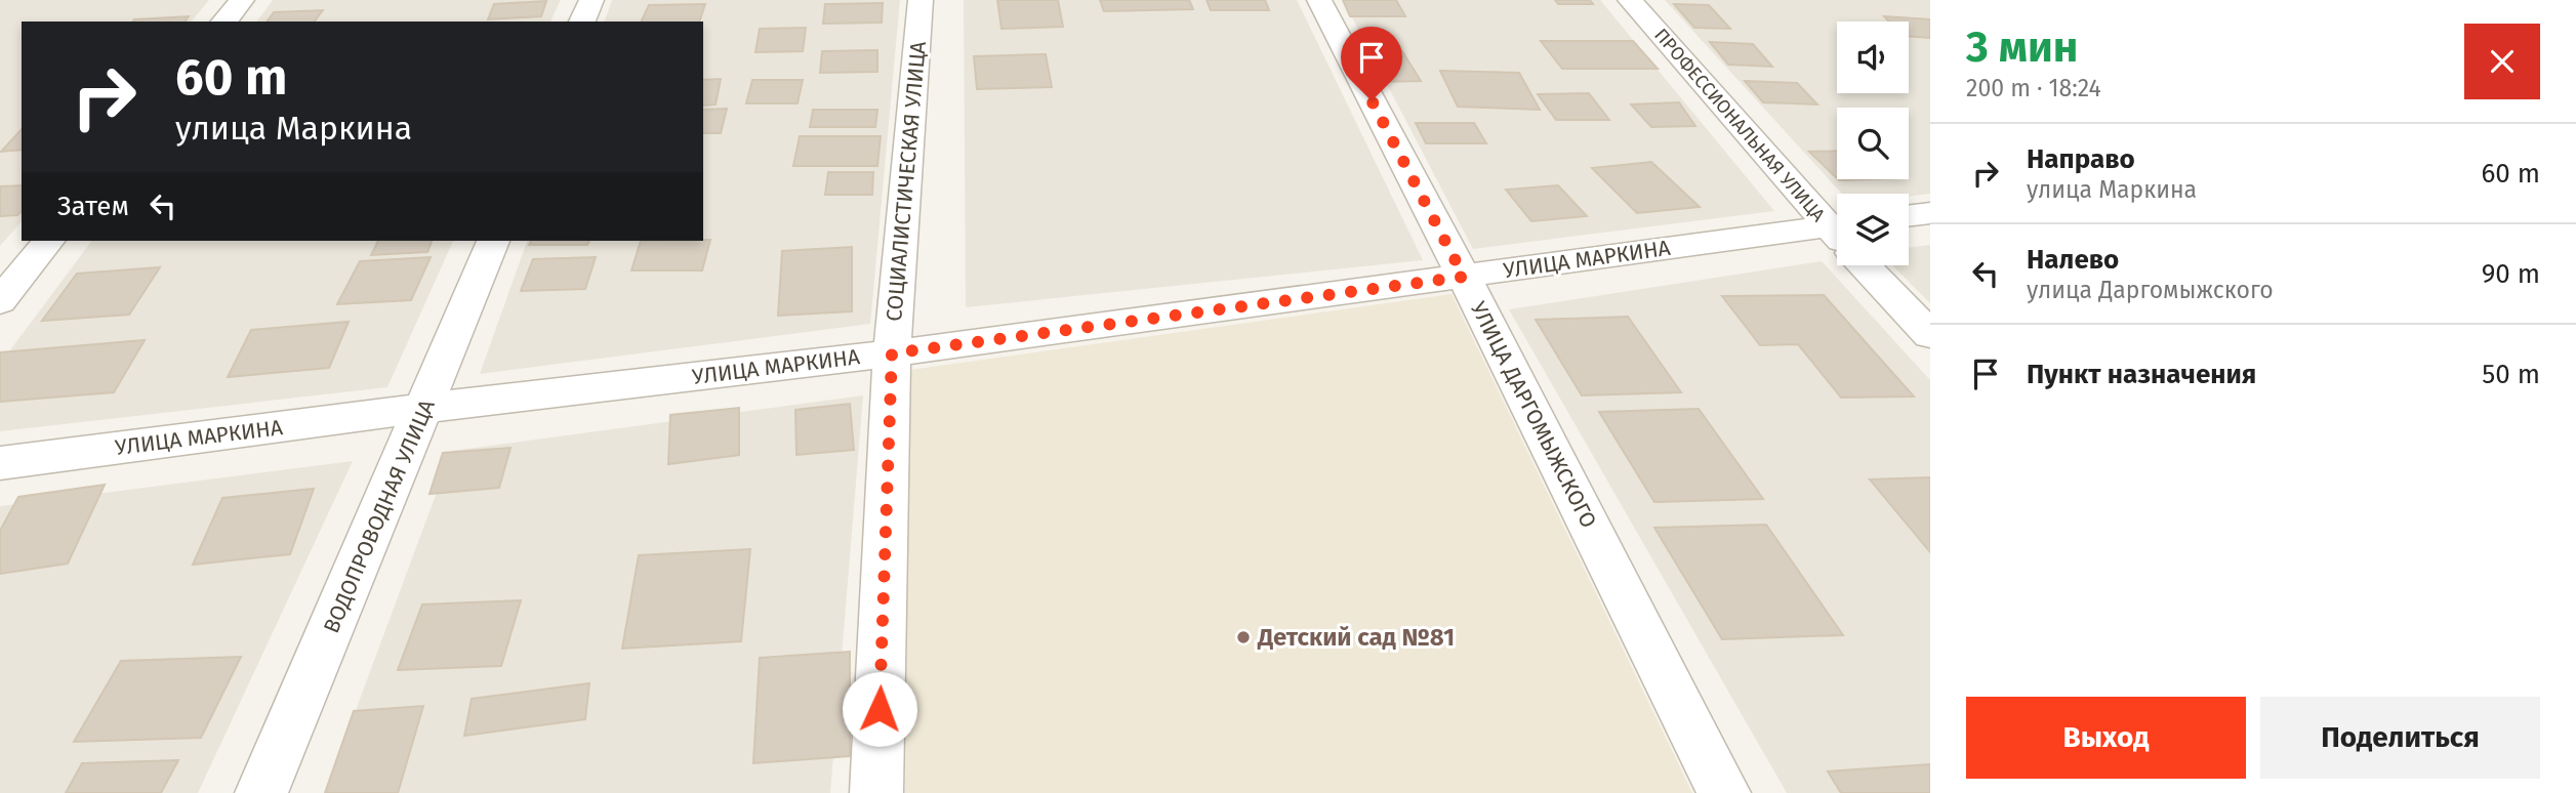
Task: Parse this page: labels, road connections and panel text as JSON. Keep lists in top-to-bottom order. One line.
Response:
{"streets":{"street":["ПРОФЕССИОНАЛЬНАЯ УЛИЦА","СОЦИАЛИСТИЧЕСКАЯ УЛИЦА","УЛИЦА МАРКИНА","УЛИЦА ДАРГОМЫЖСКОГО","ВОДОПРОВОДНАЯ УЛИЦА"]},"crossings":[["СОЦИАЛИСТИЧЕСКАЯ УЛИЦА","УЛИЦА МАРКИНА"],["УЛИЦА МАРКИНА","УЛИЦА ДАРГОМЫЖСКОГО"],["УЛИЦА МАРКИНА","ВОДОПРОВОДНАЯ УЛИЦА"]],"places":["Детский сад №81"],"page":{"heading":["3 мин","200 m · 18:24"],"turn":["60 m","улица Маркина"],"list":[{"name":"Направо","note":"улица Маркина","value":"60 m"},{"name":"Налево","note":"улица Даргомыжского","value":"90 m"},{"name":"Пункт назначения","value":"50 m"}],"then":"Затем","buttons":["Выход","Поделиться"]}}
